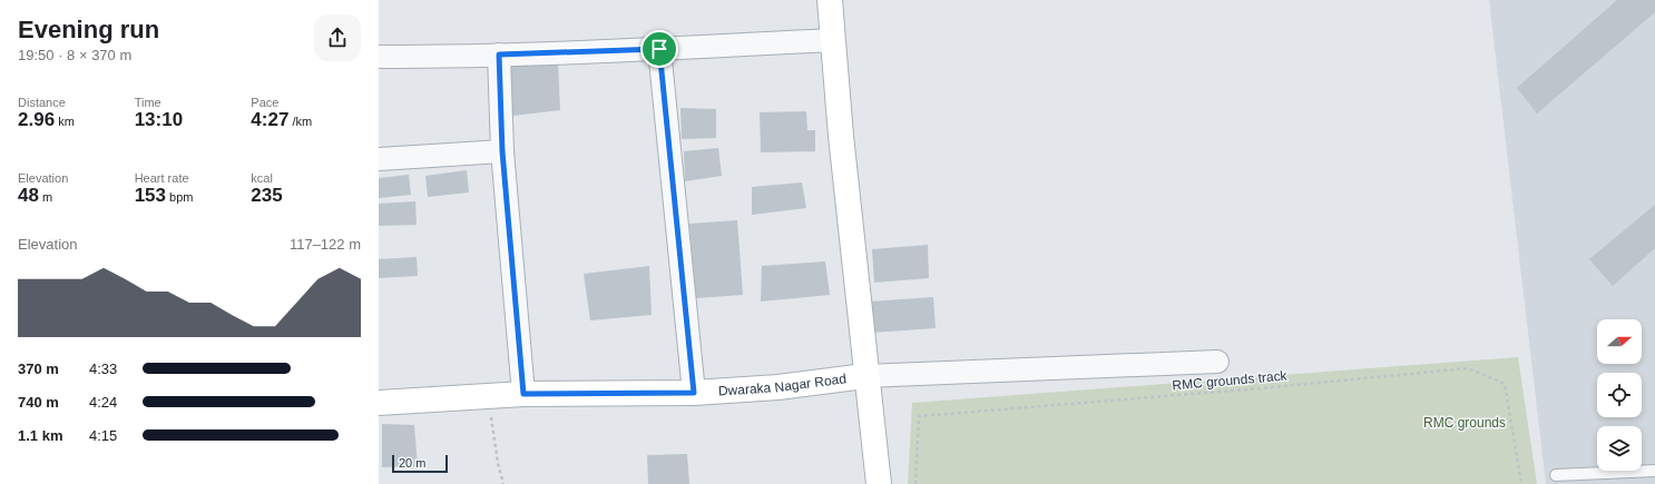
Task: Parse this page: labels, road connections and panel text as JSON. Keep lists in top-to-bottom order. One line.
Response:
{"streets":{"main road":["Dwaraka Nagar Road"],"path":["RMC grounds track"]},"parks":["RMC grounds"],"scale_bar":"20 m","north":"right","page":{"heading":["Evening run","19:50 · 8 × 370 m"],"stats":[["Distance","2.96 km"],["Time","13:10"],["Pace","4:27 /km"],["Elevation","48 m"],["Heart rate","153 bpm"],["kcal","235"]],"chart":["Elevation","117–122 m"],"list":[{"name":"370 m","note":"4:33"},{"name":"740 m","note":"4:24"},{"name":"1.1 km","note":"4:15"}],"scale":"20 m"}}
